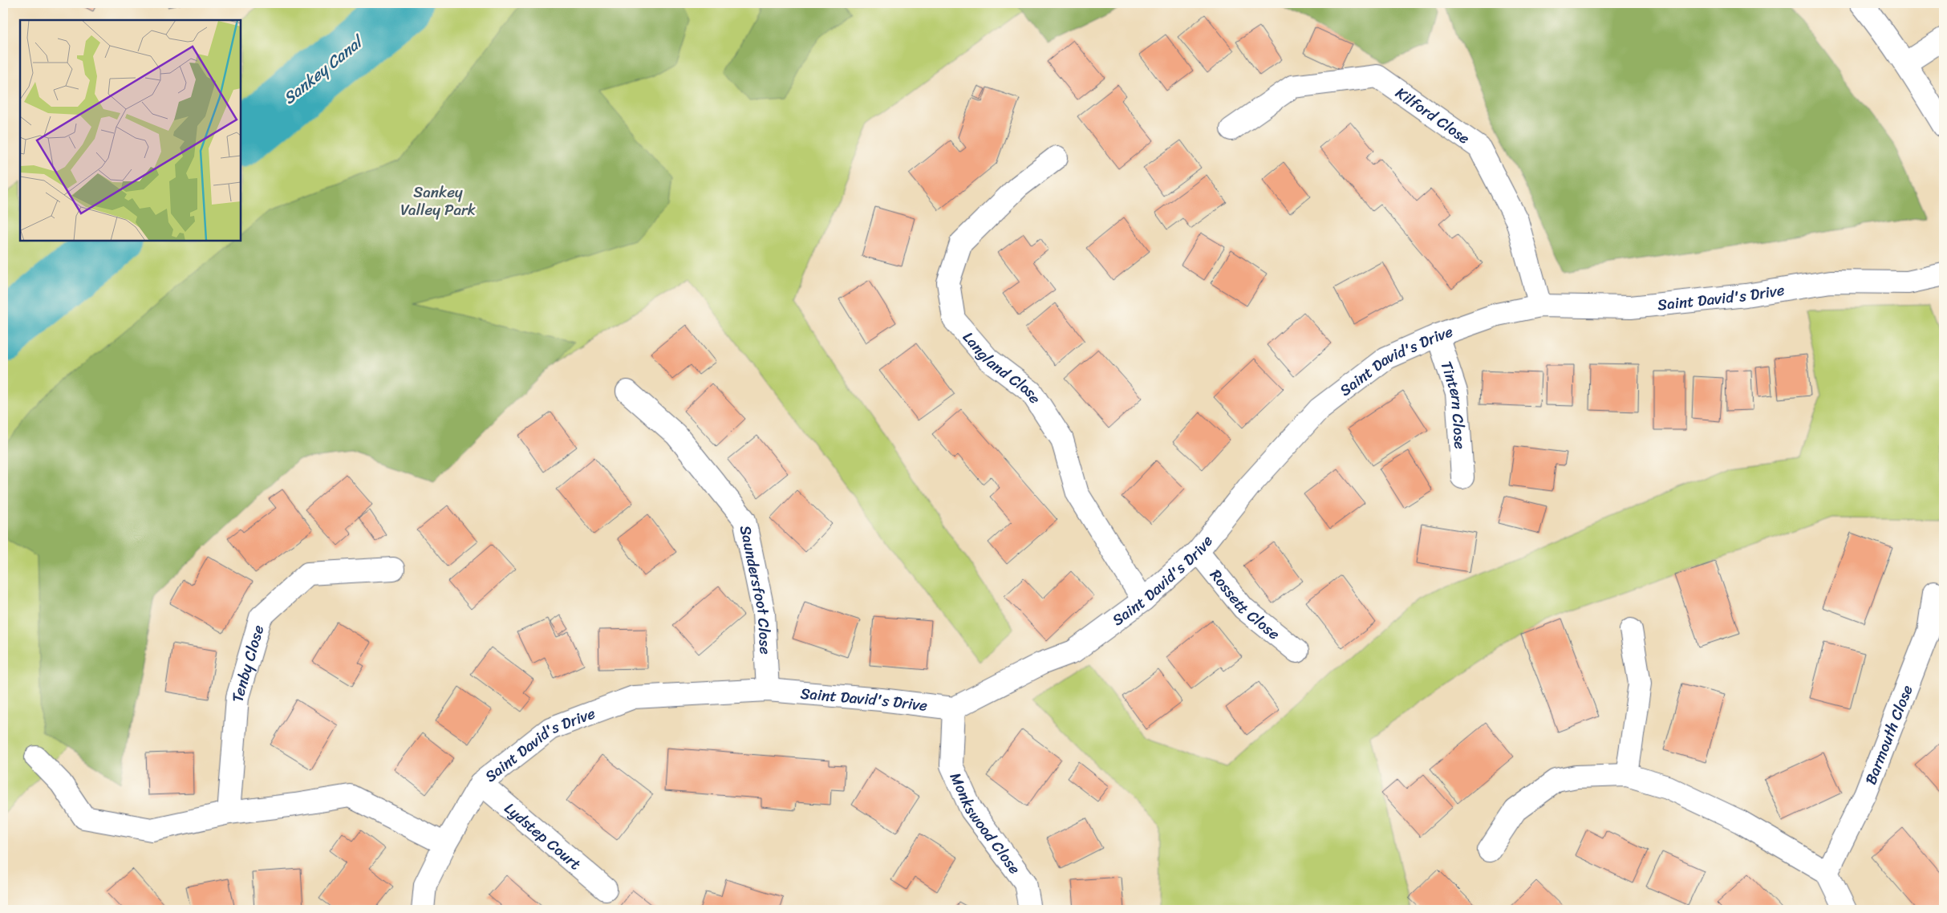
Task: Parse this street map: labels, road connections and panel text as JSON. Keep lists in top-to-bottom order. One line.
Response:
{"streets":{"street":["Kilford Close","Saint David's Drive","Langland Close","Tintern Close","Saundersfoot Close","Rossett Close","Tenby Close","Barmouth Close","Monkswood Close","Lydstep Court"]},"crossings":[["Kilford Close","Saint David's Drive"],["Saint David's Drive","Langland Close"],["Saint David's Drive","Tintern Close"],["Saint David's Drive","Saundersfoot Close"],["Saint David's Drive","Rossett Close"],["Saint David's Drive","Monkswood Close"],["Saint David's Drive","Lydstep Court"]],"water":["Sankey Canal"],"parks":["Sankey Valley Park"]}
